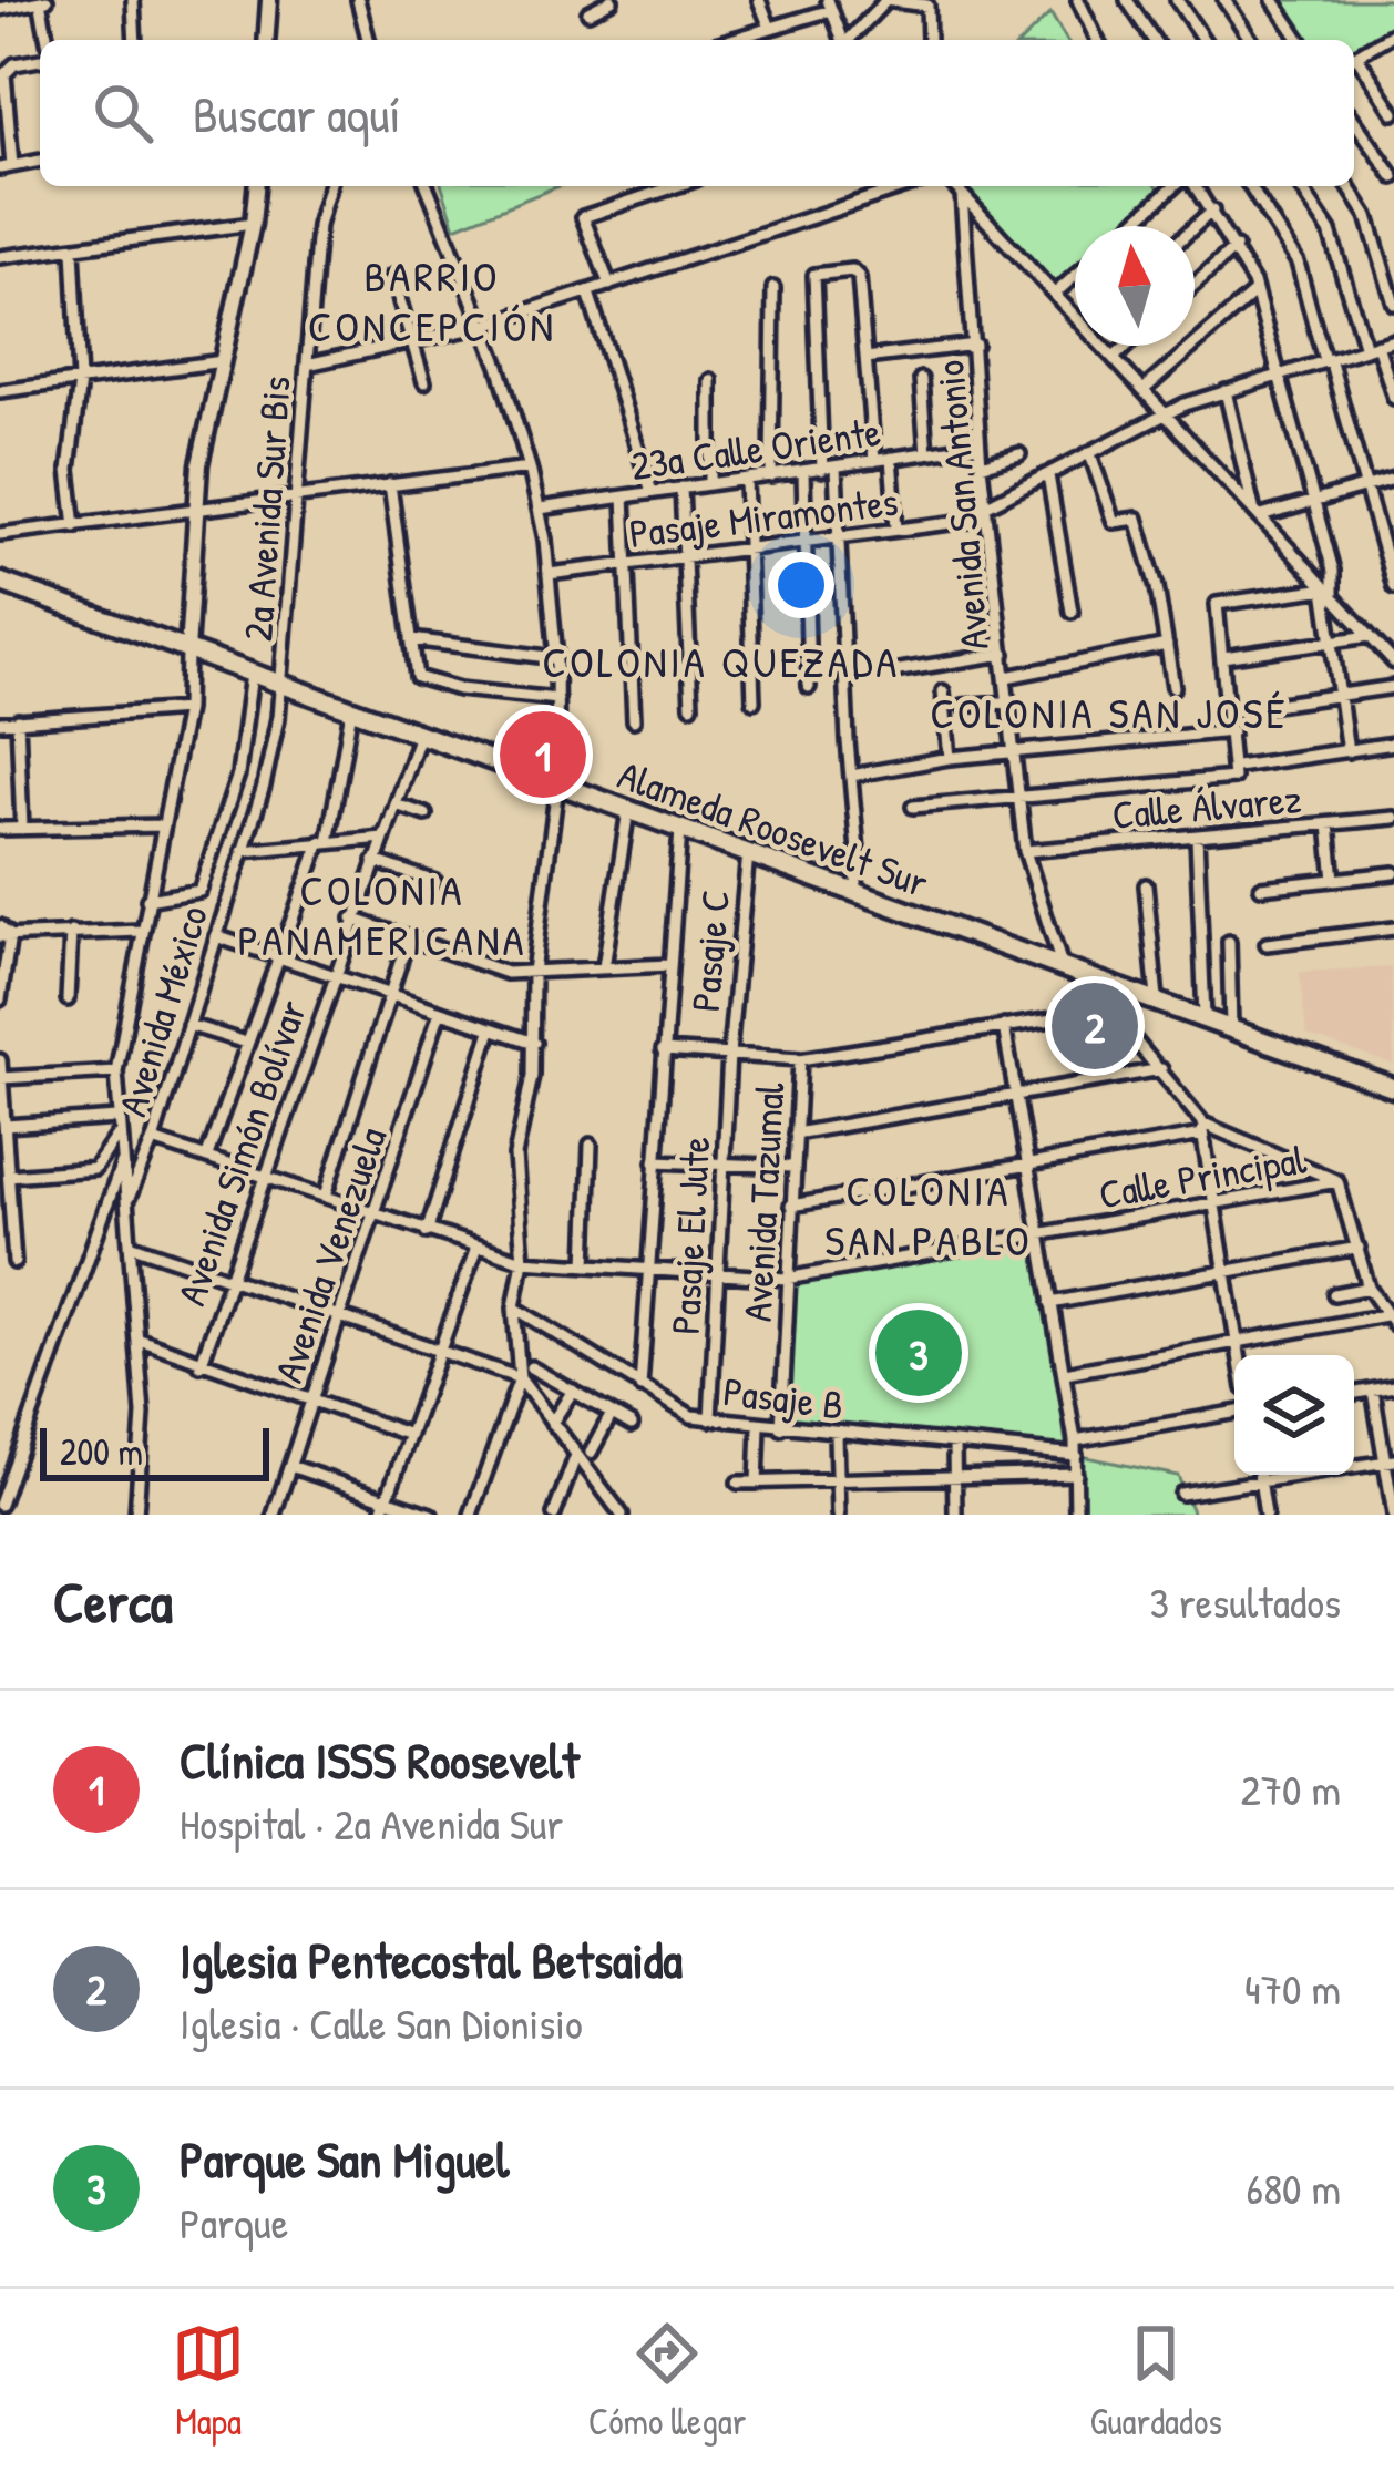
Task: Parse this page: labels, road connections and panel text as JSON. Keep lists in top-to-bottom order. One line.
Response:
{"streets":{"highway":["Alameda Roosevelt Sur"],"street":["23a Calle Oriente","Avenida San Antonio","2a Avenida Sur Bis","Pasaje Miramontes","Calle Álvarez","Pasaje C","Avenida México","Avenida Simón Bolívar","Calle Principal","Avenida Tazumal","Pasaje El Jute","Avenida Venezuela","Pasaje B"]},"crossings":[["23a Calle Oriente","Avenida San Antonio"],["Avenida San Antonio","Pasaje Miramontes"],["Avenida San Antonio","Calle Álvarez"],["Avenida San Antonio","Alameda Roosevelt Sur"],["2a Avenida Sur Bis","Alameda Roosevelt Sur"],["2a Avenida Sur Bis","Avenida México"],["Alameda Roosevelt Sur","Pasaje C"],["Alameda Roosevelt Sur","Avenida México"],["Alameda Roosevelt Sur","Avenida Simón Bolívar"],["Pasaje C","Pasaje El Jute"],["Avenida México","Calle Principal"],["Avenida Simón Bolívar","Calle Principal"],["Calle Principal","Avenida Tazumal"],["Calle Principal","Pasaje El Jute"],["Calle Principal","Avenida Venezuela"],["Avenida Tazumal","Pasaje B"],["Pasaje El Jute","Pasaje B"]],"districts":["BARRIO CONCEPCIÓN","COLONIA QUEZADA","COLONIA SAN JOSÉ","COLONIA PANAMERICANA","COLONIA SAN PABLO"],"scale_bar":"200 m","north":"top","page":{"search":"Buscar aquí","pins":["1","2","3"],"scale":"200 m","heading":["Cerca","3 resultados"],"list":[{"mark":"1","name":"Clínica ISSS Roosevelt","note":"Hospital · 2a Avenida Sur","value":"270 m"},{"mark":"2","name":"Iglesia Pentecostal Betsaida","note":"Iglesia · Calle San Dionisio","value":"470 m"},{"mark":"3","name":"Parque San Miguel","note":"Parque","value":"680 m"}],"nav":["Mapa","Cómo llegar","Guardados"]}}
